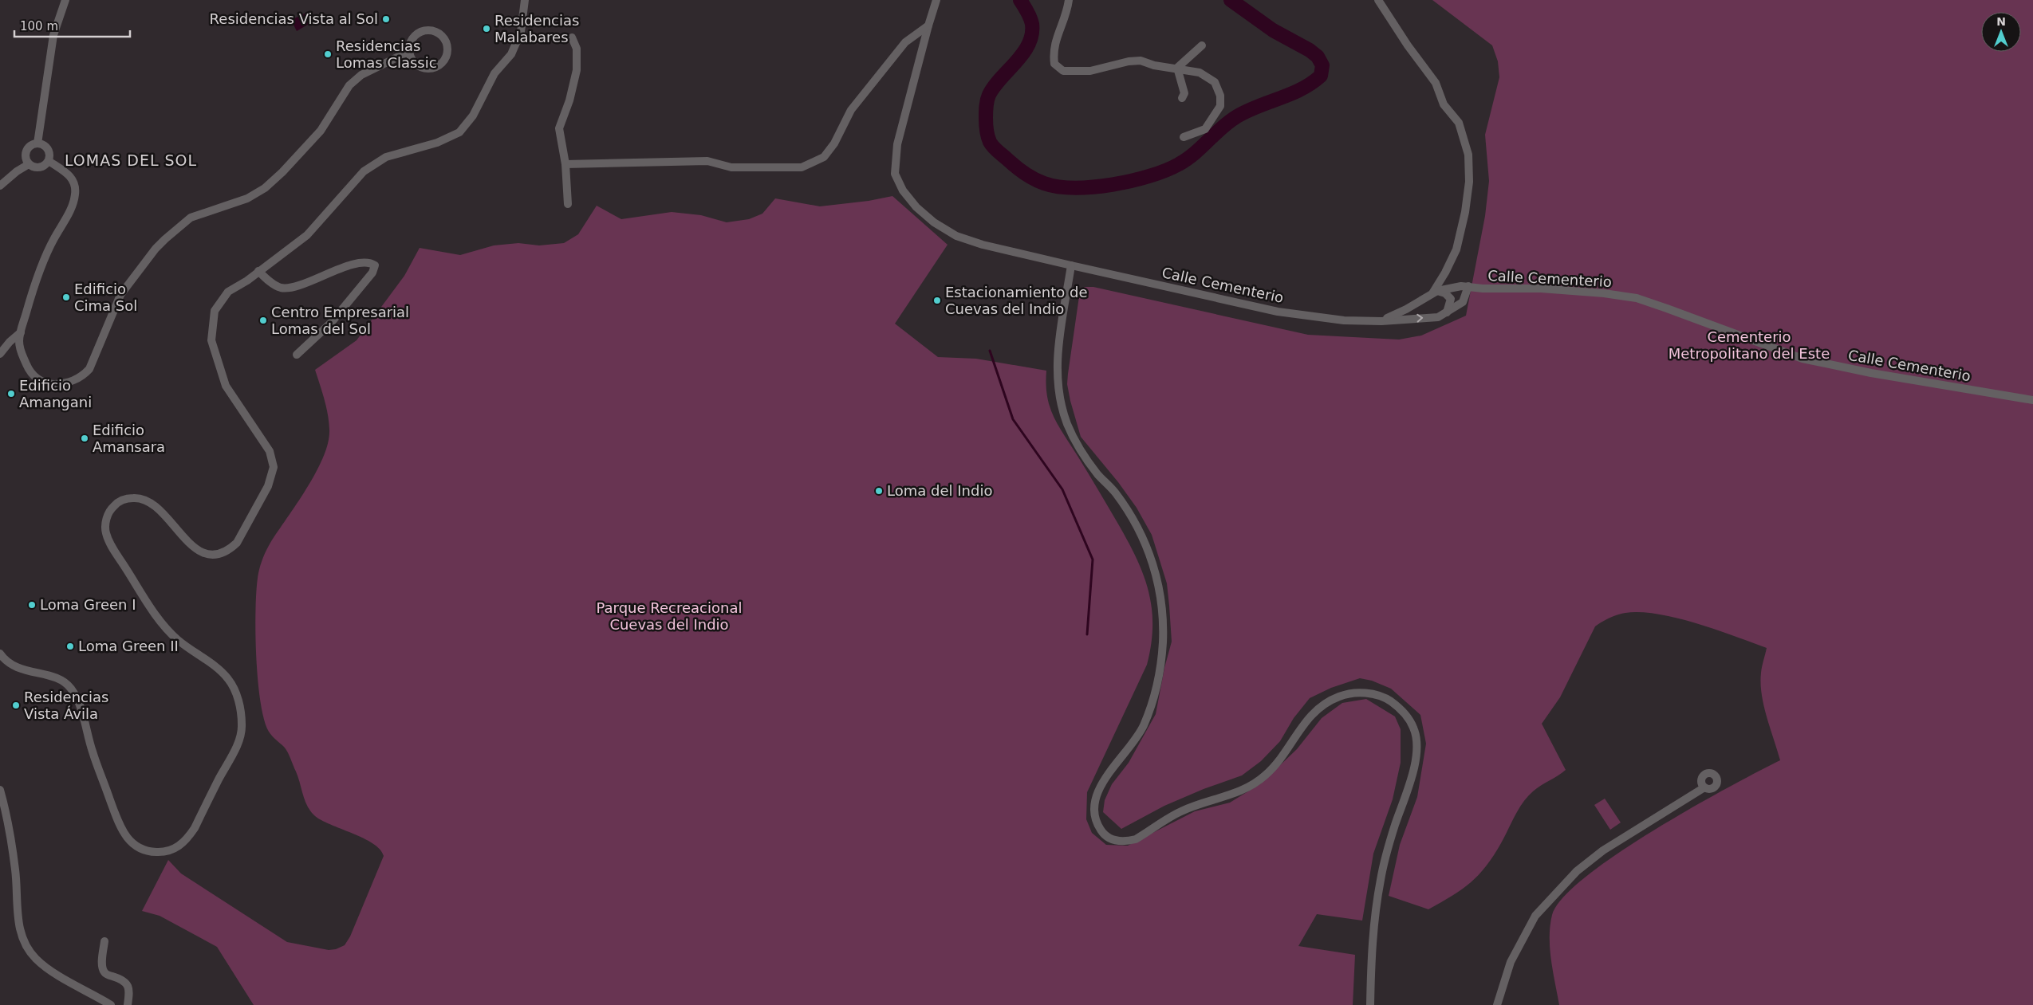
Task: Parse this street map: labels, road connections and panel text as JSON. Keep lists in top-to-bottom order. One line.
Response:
{"streets":{"street":["Calle Cementerio"]},"districts":["LOMAS DEL SOL"],"parks":["Cementerio Metropolitano del Este","Parque Recreacional Cuevas del Indio"],"places":["Residencias Vista al Sol","Residencias Malabares","Residencias Lomas Classic","Edificio Cima Sol","Estacionamiento de Cuevas del Indio","Centro Empresarial Lomas del Sol","Edificio Amangani","Edificio Amansara","Loma del Indio","Loma Green I","Loma Green II","Residencias Vista Ávila"],"scale_bar":"100 m","north":"top"}
